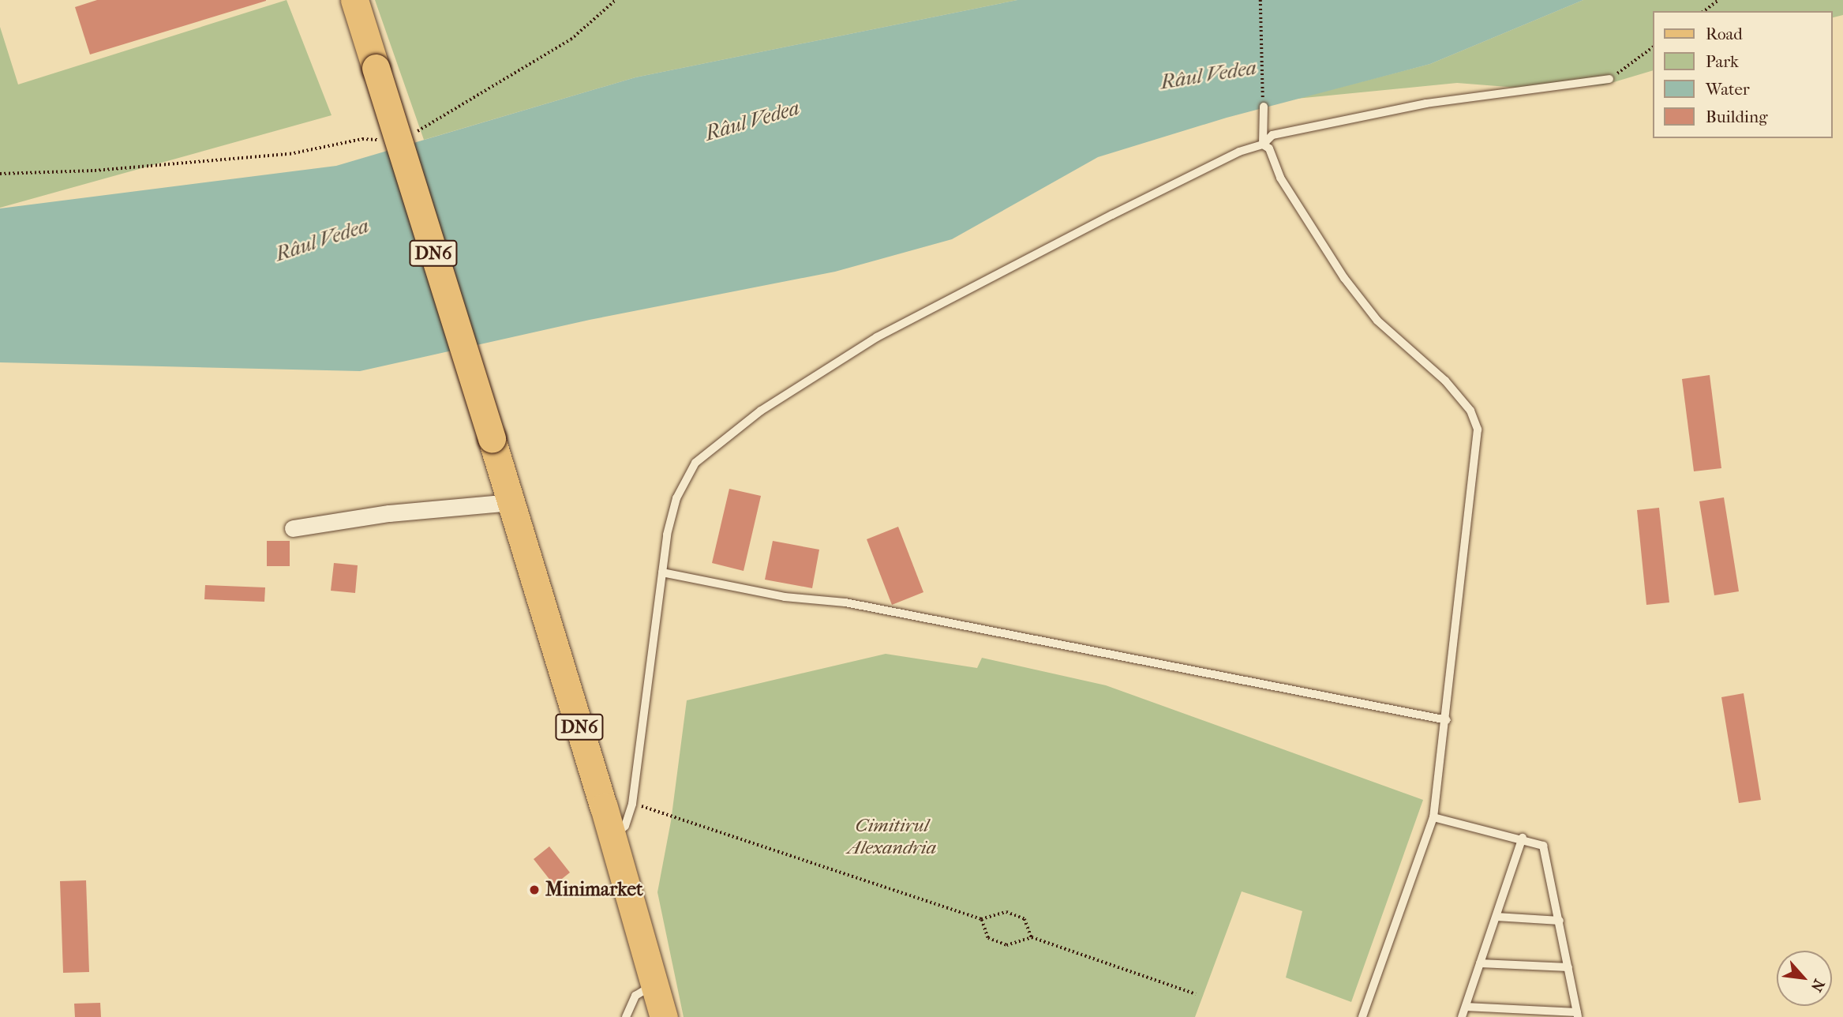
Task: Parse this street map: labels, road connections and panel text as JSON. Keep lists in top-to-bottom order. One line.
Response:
{"streets":{"main road":["DN6"]},"water":["Râul Vedea"],"parks":["Cimitirul Alexandria"],"places":["Minimarket"],"legend":["Road","Park","Water","Building"],"north":"bottom right"}
